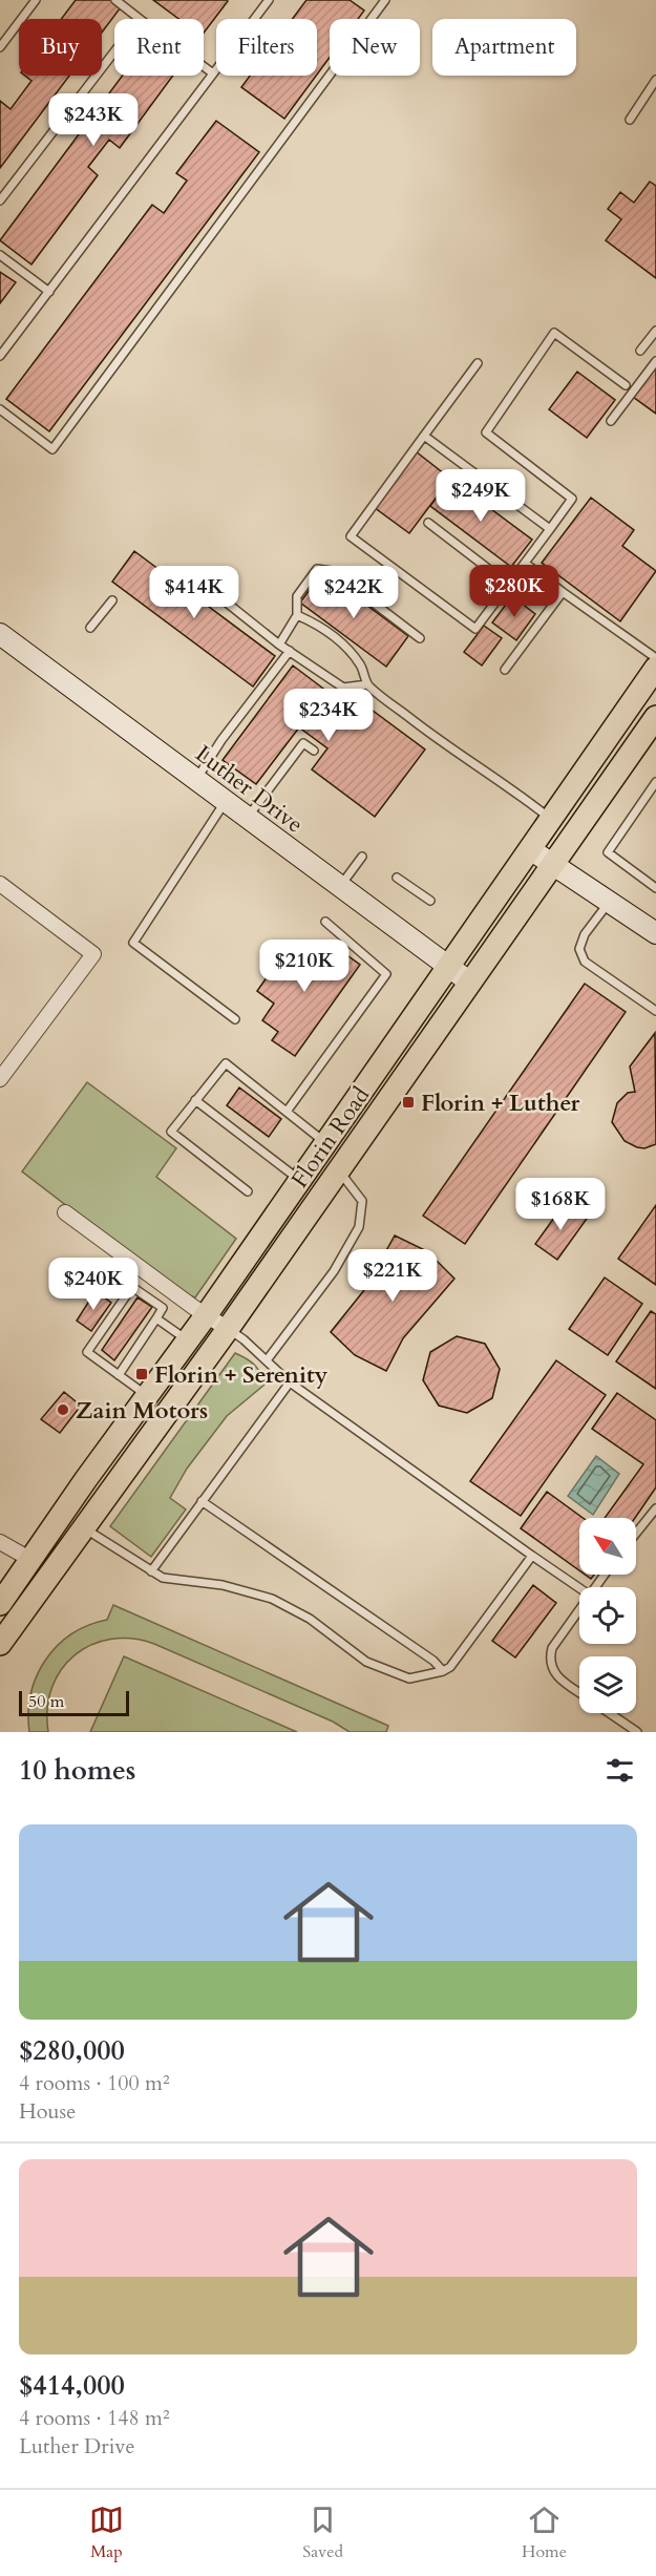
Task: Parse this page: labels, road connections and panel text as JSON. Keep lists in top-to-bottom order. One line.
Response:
{"streets":{"main road":["Florin Road"],"street":["Luther Drive"]},"crossings":[["Luther Drive","Florin Road"]],"places":{"transit":["Florin + Luther","Florin + Serenity"],"other":["Zain Motors"]},"scale_bar":"50 m","north":"top left","page":{"chip":["Buy","Rent","Filters","New","Apartment"],"price":["$243K","$249K","$280K","$414K","$242K","$234K","$210K","$168K","$221K","$240K"],"scale":"50 m","heading":"10 homes","list":[{"name":"$280,000","note":"4 rooms · 100 m² · House"},{"name":"$414,000","note":"4 rooms · 148 m² · Luther Drive"}],"tabs":["Map","Saved","Home"]}}
